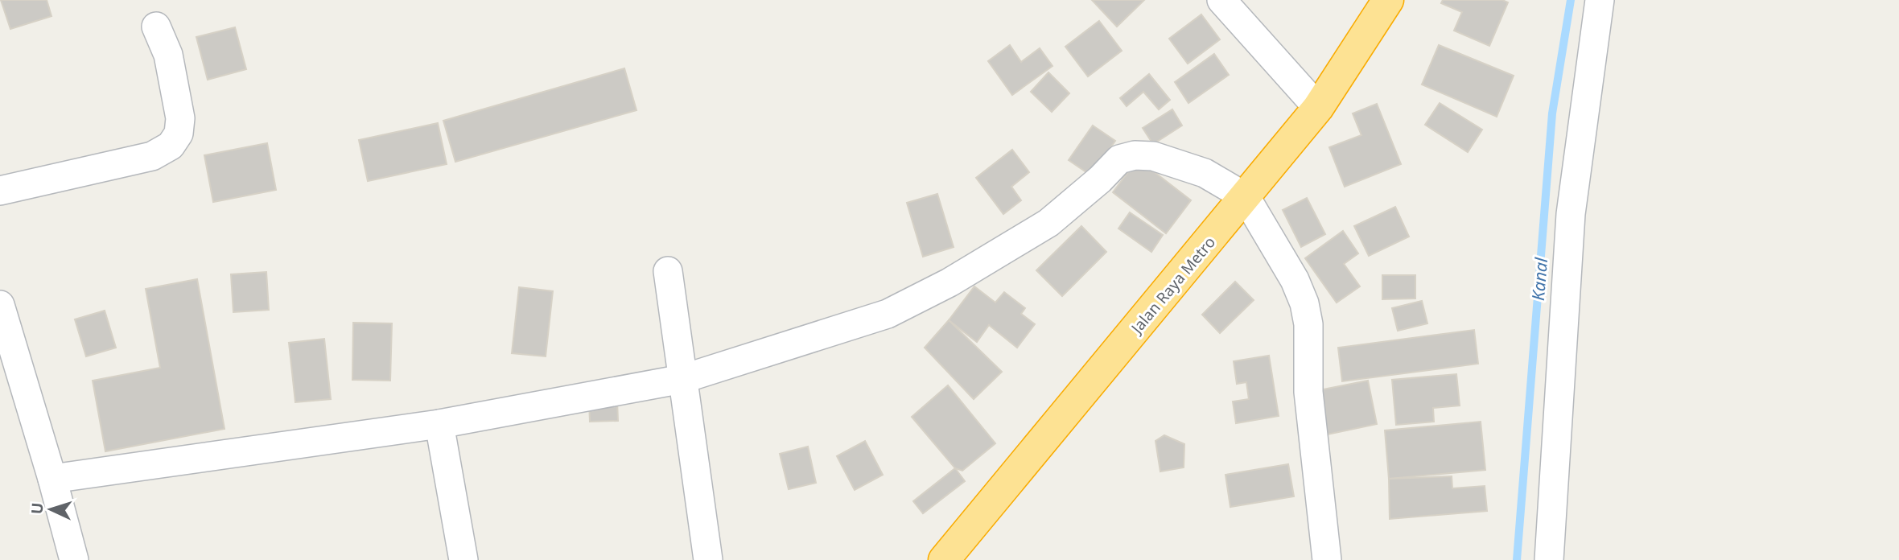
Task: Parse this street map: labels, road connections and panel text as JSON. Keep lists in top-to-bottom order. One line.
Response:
{"streets":{"highway":["Jalan Raya Metro"]},"water":["Kanal"],"north":"left"}
